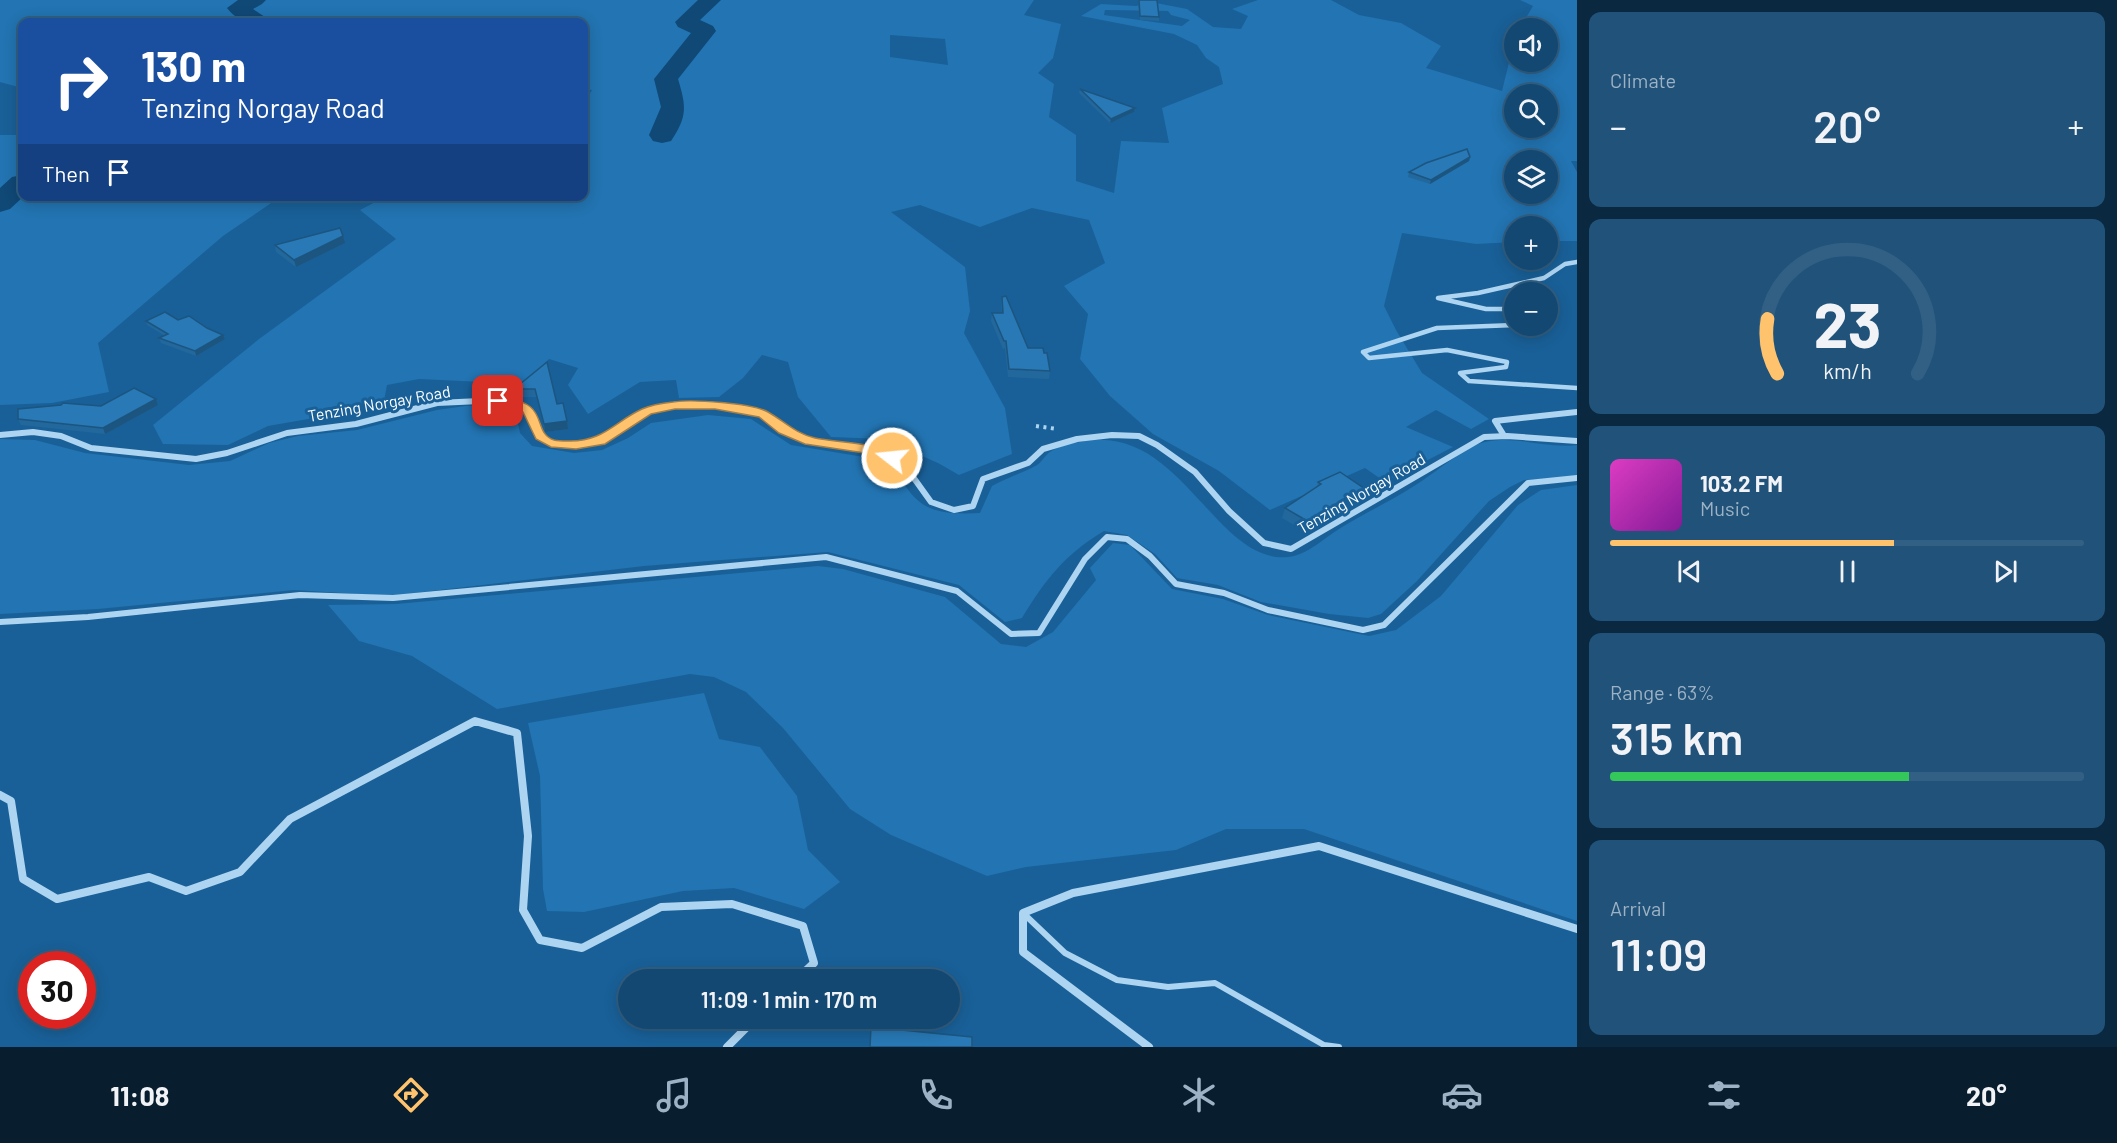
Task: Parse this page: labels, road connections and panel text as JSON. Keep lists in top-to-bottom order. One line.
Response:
{"streets":{"street":["Tenzing Norgay Road"]},"page":{"tile":["Climate",["Range · 63%","315 km"],["Arrival","11:09"]],"map_buttons":["+","−"],"turn":["130 m","Tenzing Norgay Road"],"heat":["−","20°","+"],"then":"Then","song":["103.2 FM","Music"],"limit":"30","trip":"11:09 · 1 min · 170 m","tabs":["11:08","20°"],"gauge":["23","km/h"]}}
